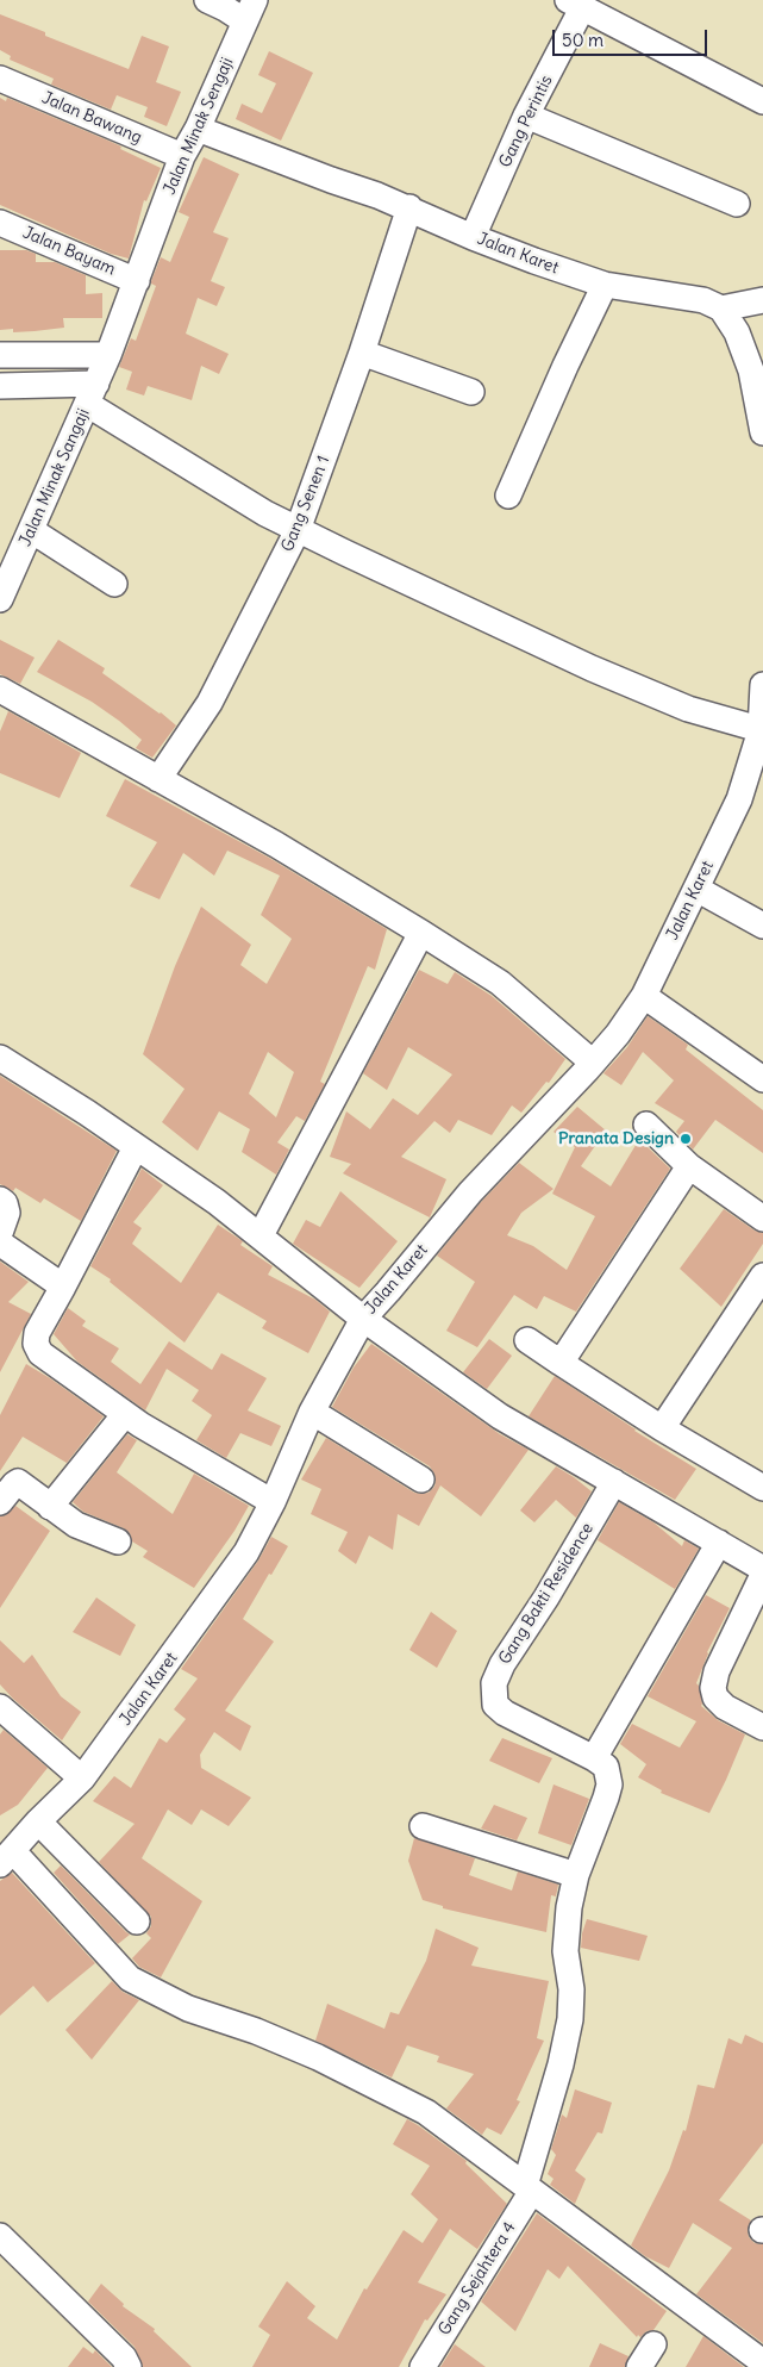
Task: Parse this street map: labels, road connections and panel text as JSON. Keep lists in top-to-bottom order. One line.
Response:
{"streets":{"street":["Jalan Bawang","Gang Perintis","Jalan Minak Sengaji","Jalan Bayam","Jalan Karet","Jalan Minak Sangaji","Gang Senen 1","Gang Bakti Residence","Gang Sejahtera 4"]},"crossings":[["Jalan Bawang","Jalan Minak Sengaji"],["Gang Perintis","Jalan Karet"],["Jalan Minak Sengaji","Jalan Bayam"],["Jalan Minak Sengaji","Jalan Karet"],["Jalan Minak Sengaji","Jalan Minak Sangaji"],["Jalan Karet","Gang Senen 1"],["Gang Bakti Residence","Gang Sejahtera 4"]],"places":["Pranata Design"],"scale_bar":"50 m"}
